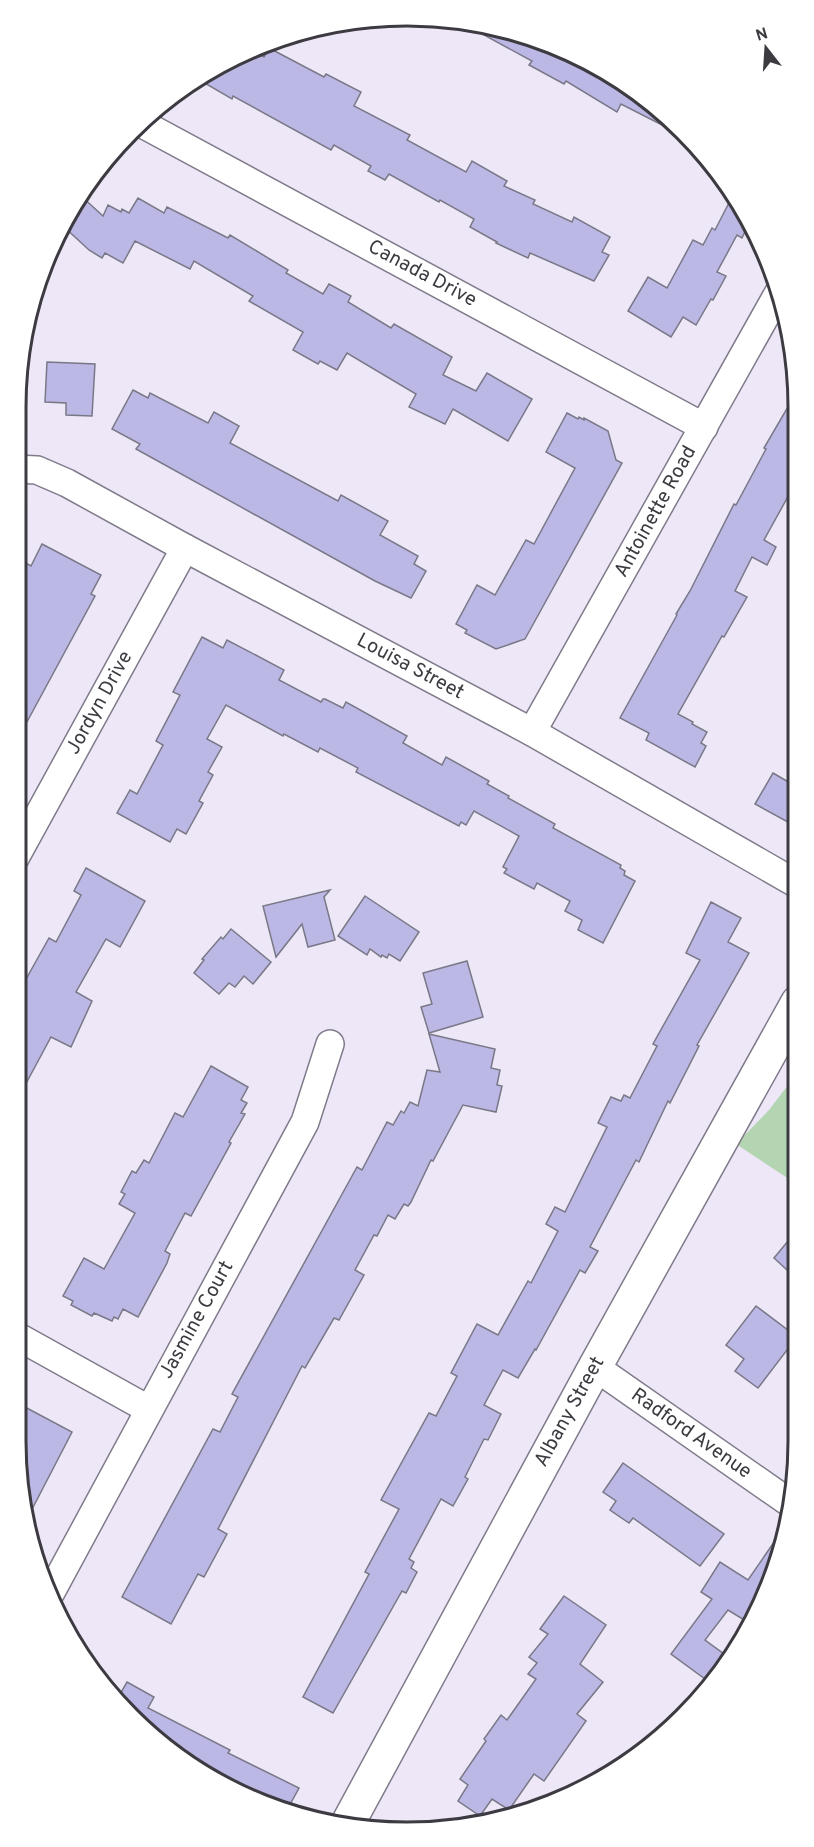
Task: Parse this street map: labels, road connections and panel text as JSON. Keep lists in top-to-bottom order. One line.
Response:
{"streets":{"street":["Canada Drive","Antoinette Road","Louisa Street","Jordyn Drive","Jasmine Court","Albany Street","Radford Avenue"]},"crossings":[["Canada Drive","Antoinette Road"],["Antoinette Road","Louisa Street"],["Louisa Street","Jordyn Drive"],["Albany Street","Radford Avenue"]],"north":"top"}
